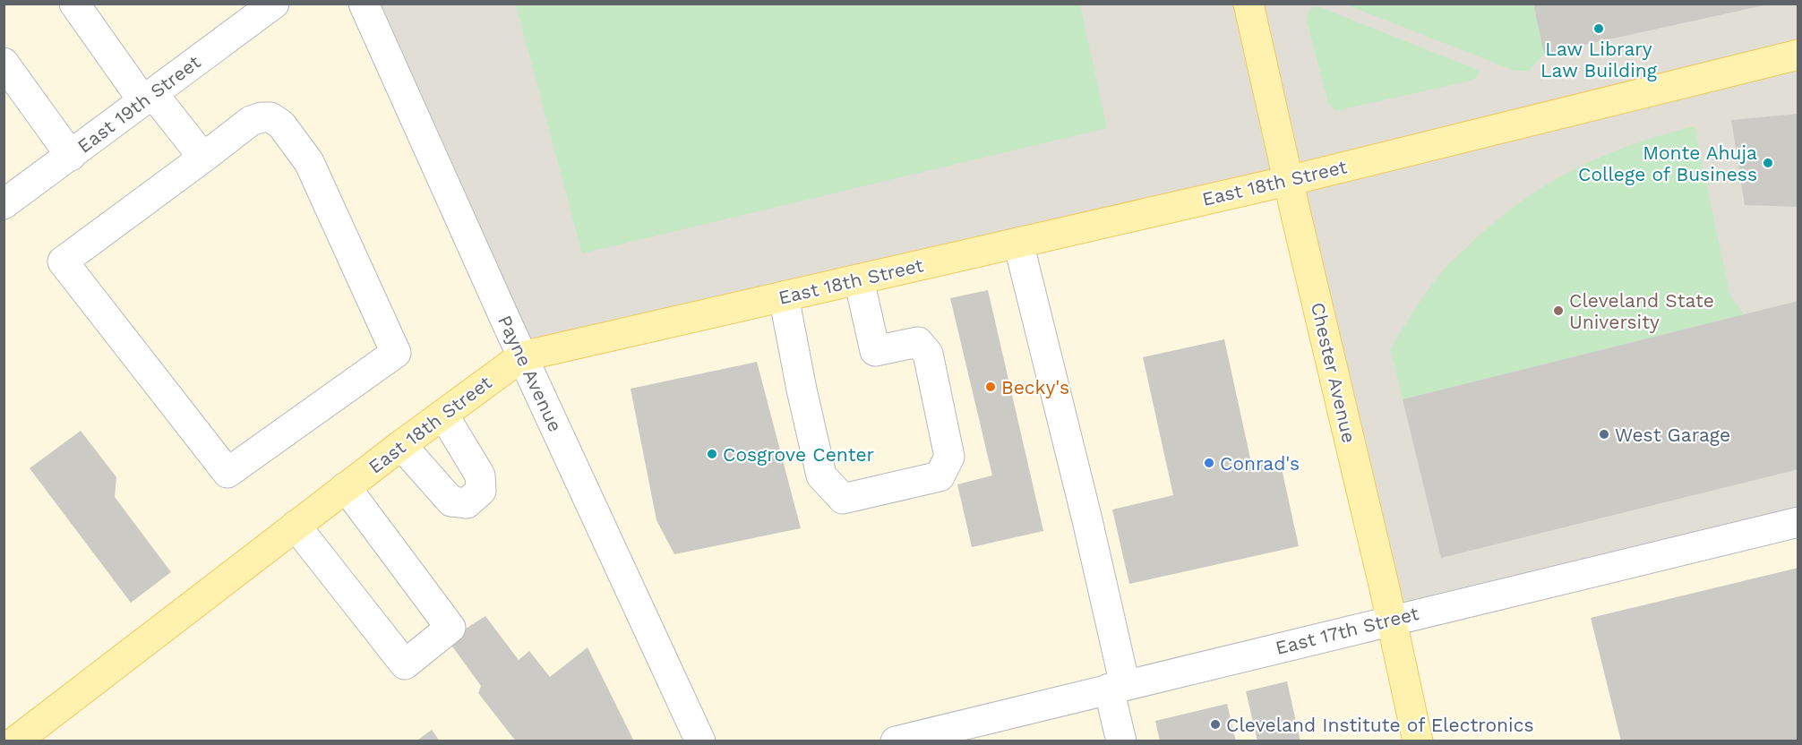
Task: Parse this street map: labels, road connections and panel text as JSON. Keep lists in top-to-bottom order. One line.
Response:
{"streets":{"main road":["East 18th Street","Chester Avenue"],"street":["East 19th Street","Payne Avenue","East 17th Street"]},"crossings":[["East 18th Street","Chester Avenue"],["East 18th Street","Payne Avenue"],["Chester Avenue","East 17th Street"]],"places":["Law Library Law Building","Monte Ahuja College of Business","Cleveland State University","Becky's","West Garage","Cosgrove Center","Conrad's","Cleveland Institute of Electronics"]}
